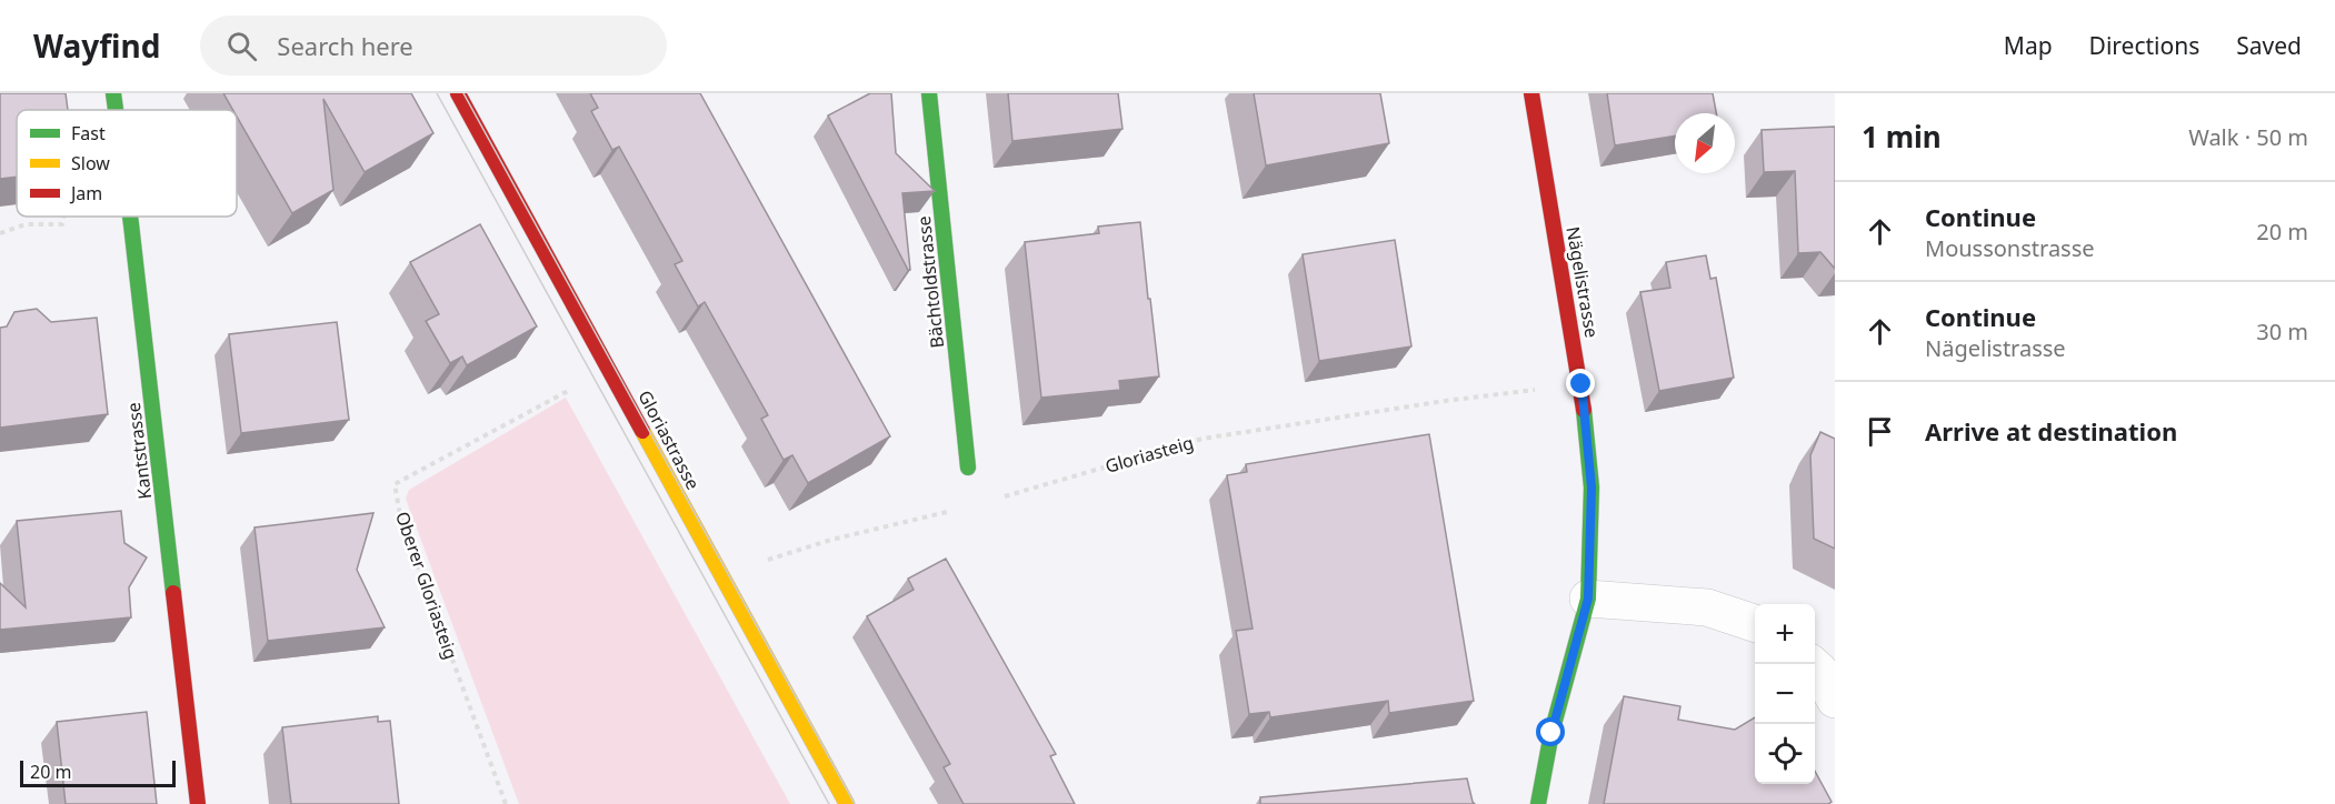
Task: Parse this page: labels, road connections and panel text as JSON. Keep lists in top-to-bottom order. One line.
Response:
{"streets":{"street":["Bächtoldstrasse","Nägelistrasse","Gloriastrasse","Kantstrasse"],"path":["Gloriasteig","Oberer Gloriasteig"]},"legend":["Fast","Slow","Jam"],"scale_bar":"20 m","north":"bottom left","page":{"header":"Wayfind","search":"Search here","nav":["Map","Directions","Saved"],"heading":["1 min","Walk · 50 m"],"list":[["Continue","Moussonstrasse","20 m"],["Continue","Nägelistrasse","30 m"],"Arrive at destination"],"map_buttons":["+","−"],"scale":"20 m"}}
